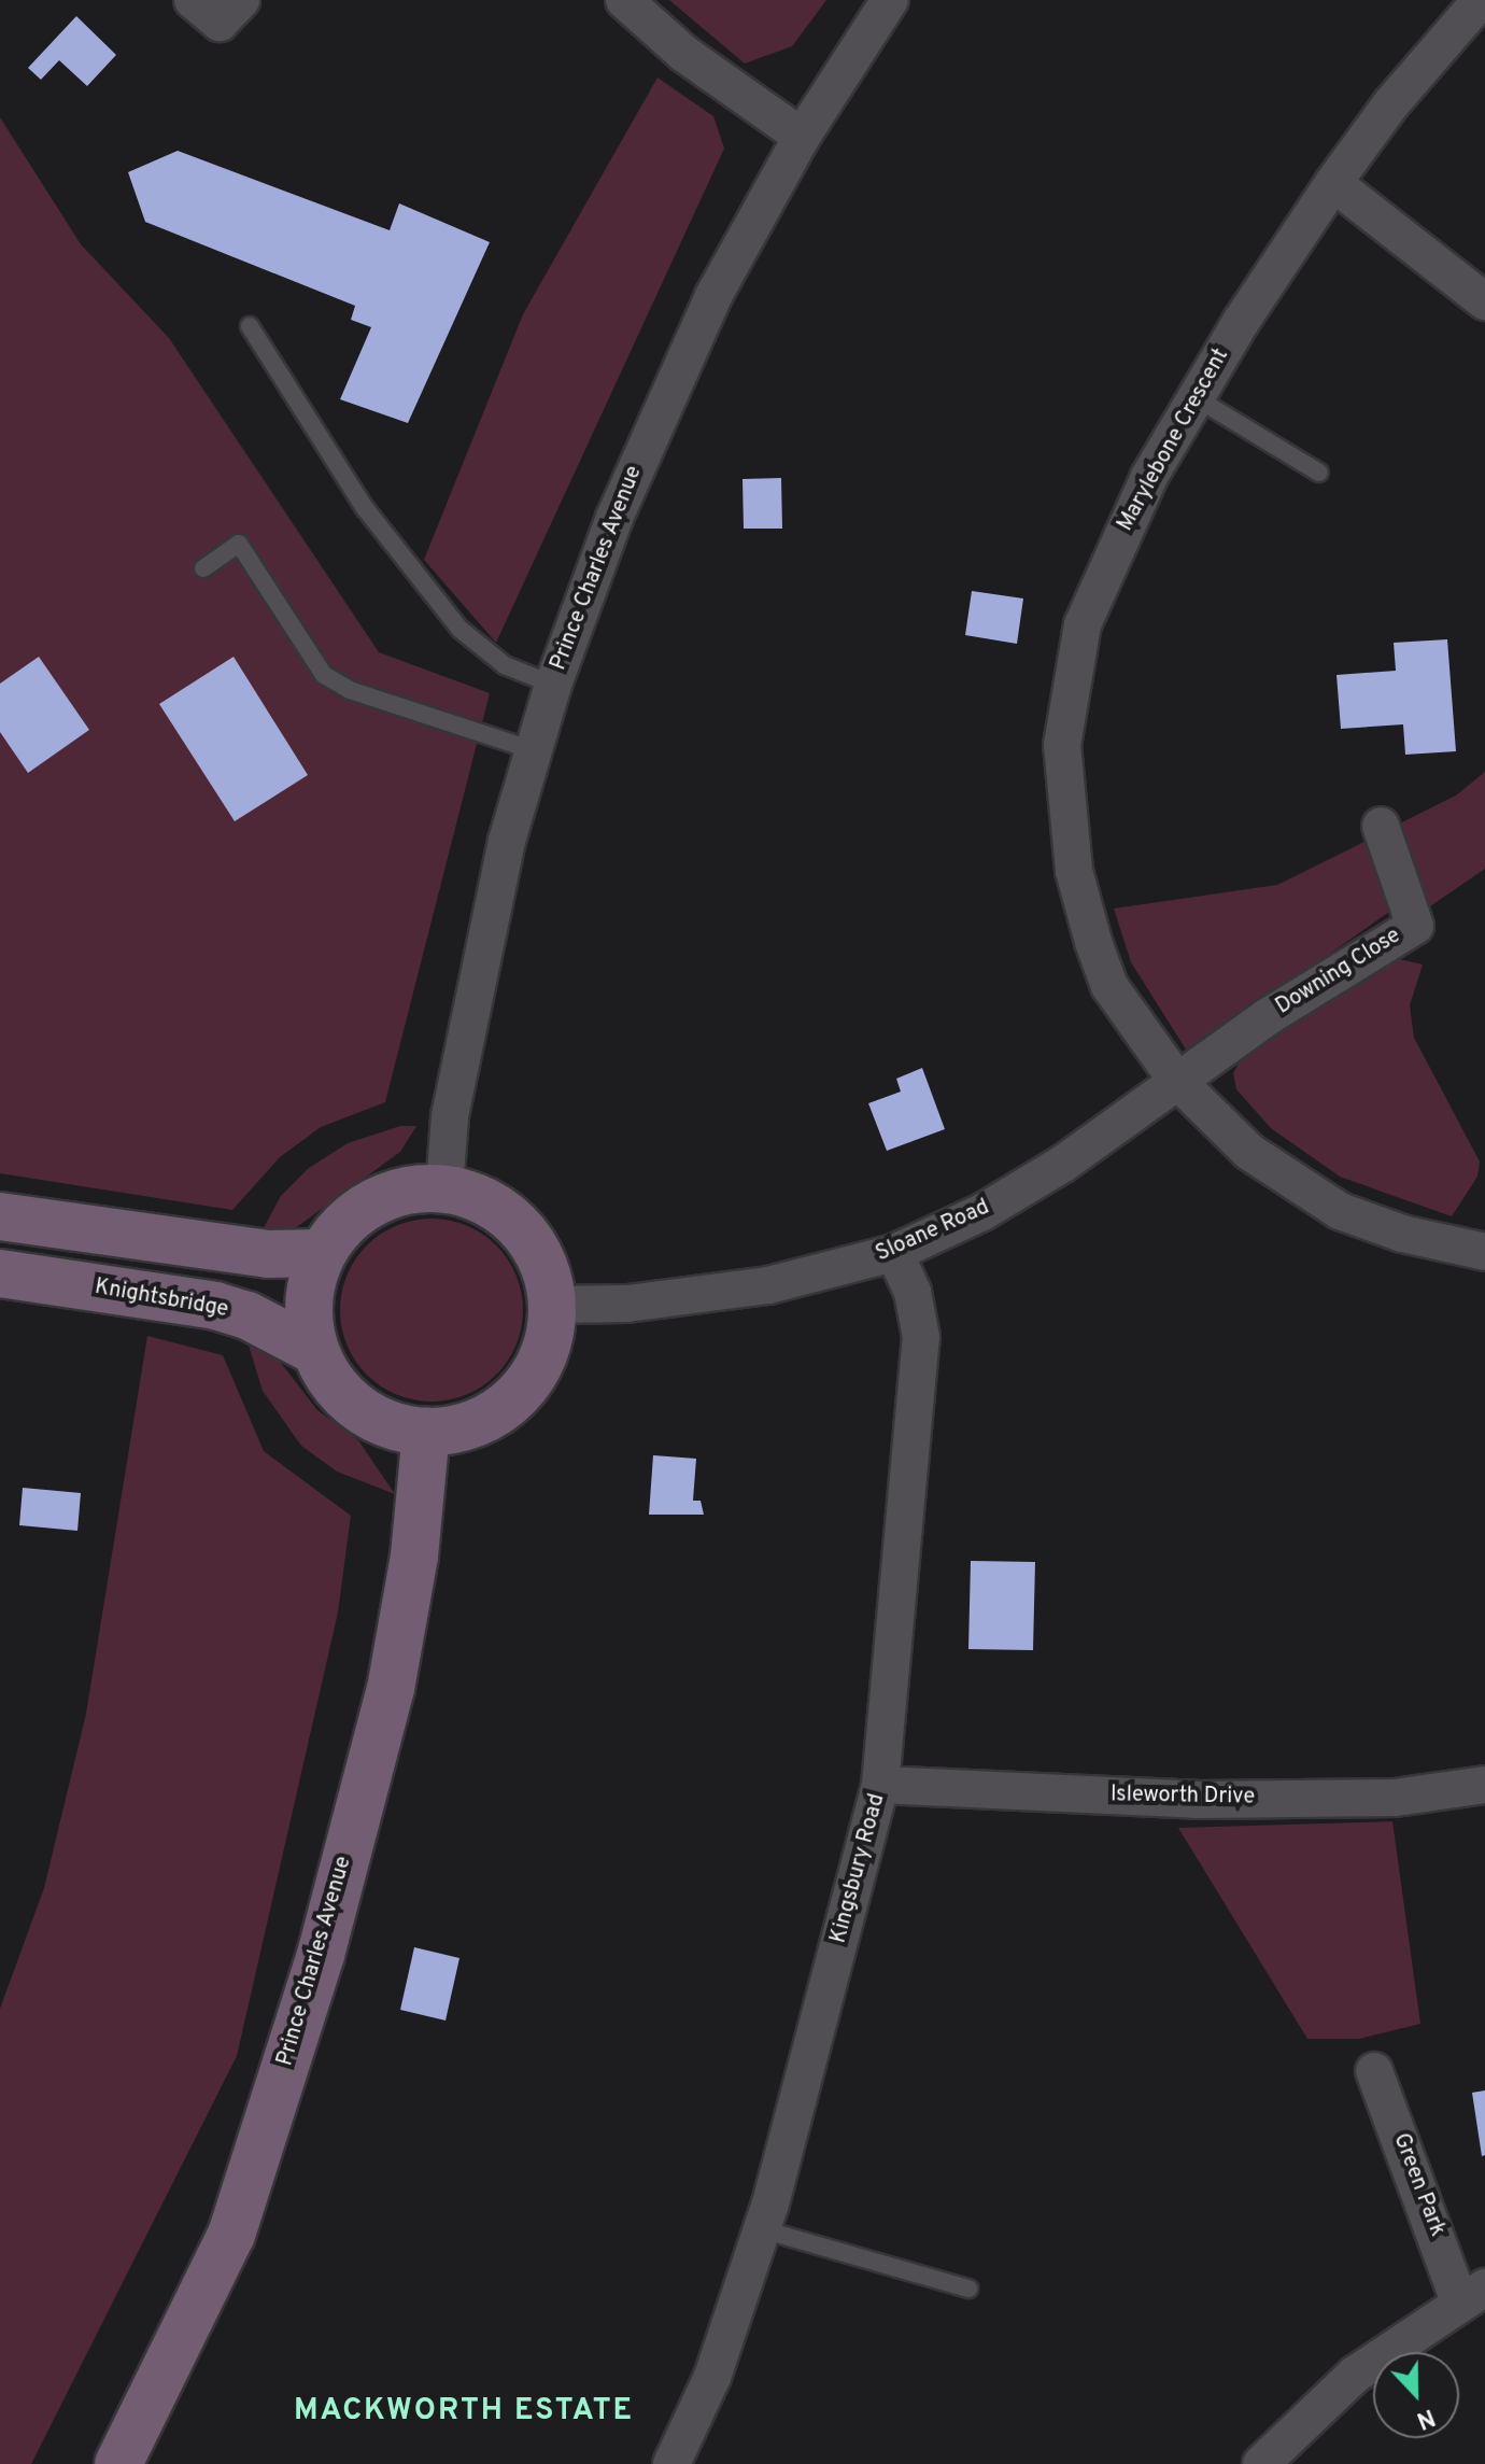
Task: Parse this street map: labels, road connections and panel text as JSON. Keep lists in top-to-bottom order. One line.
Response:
{"streets":{"street":["Marylebone Crescent","Prince Charles Avenue","Downing Close","Sloane Road","Knightsbridge","Isleworth Drive","Kingsbury Road","Green Park"]},"crossings":[["Marylebone Crescent","Downing Close"],["Marylebone Crescent","Sloane Road"],["Prince Charles Avenue","Sloane Road"],["Prince Charles Avenue","Knightsbridge"],["Downing Close","Sloane Road"],["Sloane Road","Knightsbridge"],["Sloane Road","Kingsbury Road"],["Isleworth Drive","Kingsbury Road"]],"districts":["MACKWORTH ESTATE"],"north":"bottom"}
